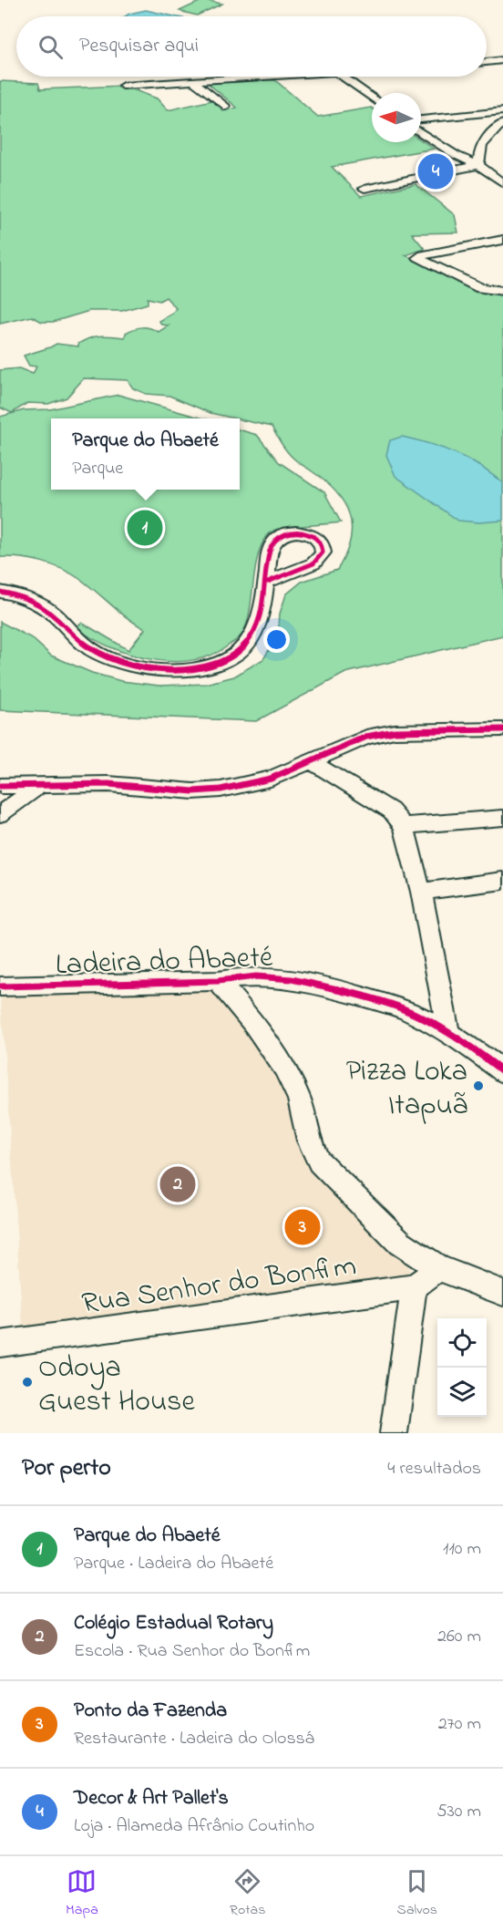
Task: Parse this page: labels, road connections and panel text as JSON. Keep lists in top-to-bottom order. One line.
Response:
{"streets":{"street":["Ladeira do Abaeté","Rua Senhor do Bonfim"]},"places":["Pizza Loka Itapuã","Odoya Guest House"],"north":"left","page":{"search":"Pesquisar aqui","pins":["4","1","2","3"],"popup":["Parque do Abaeté","Parque"],"heading":["Por perto","4 resultados"],"list":[{"mark":"1","name":"Parque do Abaeté","note":"Parque · Ladeira do Abaeté","value":"110 m"},{"mark":"2","name":"Colégio Estadual Rotary","note":"Escola · Rua Senhor do Bonfim","value":"260 m"},{"mark":"3","name":"Ponto da Fazenda","note":"Restaurante · Ladeira do Olossá","value":"270 m"},{"mark":"4","name":"Decor & Art Pallet's","note":"Loja · Alameda Afrânio Coutinho","value":"530 m"}],"nav":["Mapa","Rotas","Salvos"]}}
